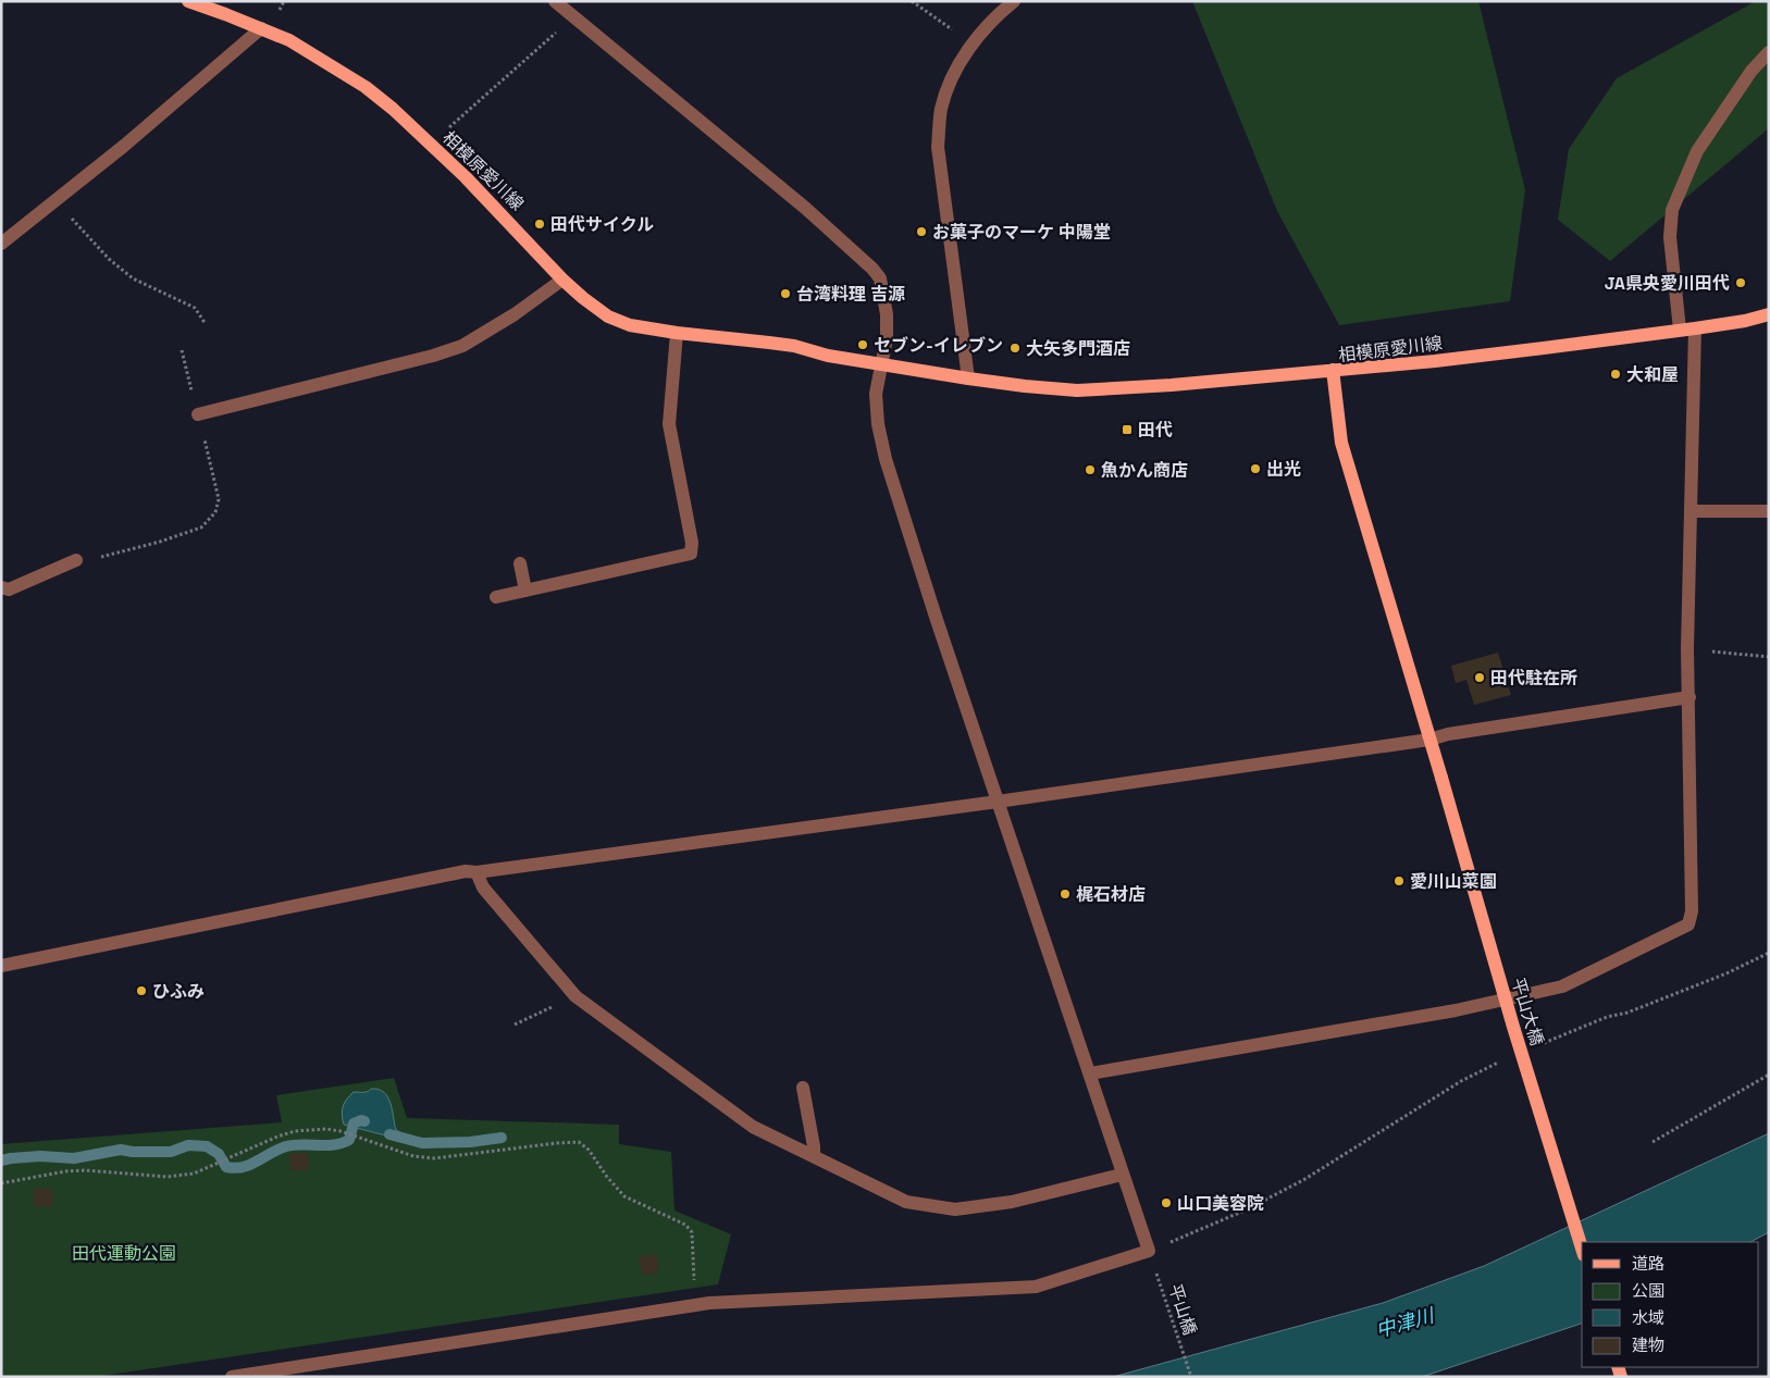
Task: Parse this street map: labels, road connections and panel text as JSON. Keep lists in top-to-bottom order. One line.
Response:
{"streets":{"main road":["相模原愛川線","平山大橋"],"path":["平山橋"]},"crossings":[["相模原愛川線","平山大橋"]],"water":["中津川"],"parks":["田代運動公園"],"places":{"other":["田代サイクル","お菓子のマーケ 中陽堂","JA県央愛川田代","台湾料理 吉源","セブン-イレブン","大矢多門酒店","大和屋","出光","魚かん商店","田代駐在所","愛川山菜園","梶石材店","ひふみ","山口美容院"],"transit":["田代"]},"legend":["道路","公園","水域","建物"]}
